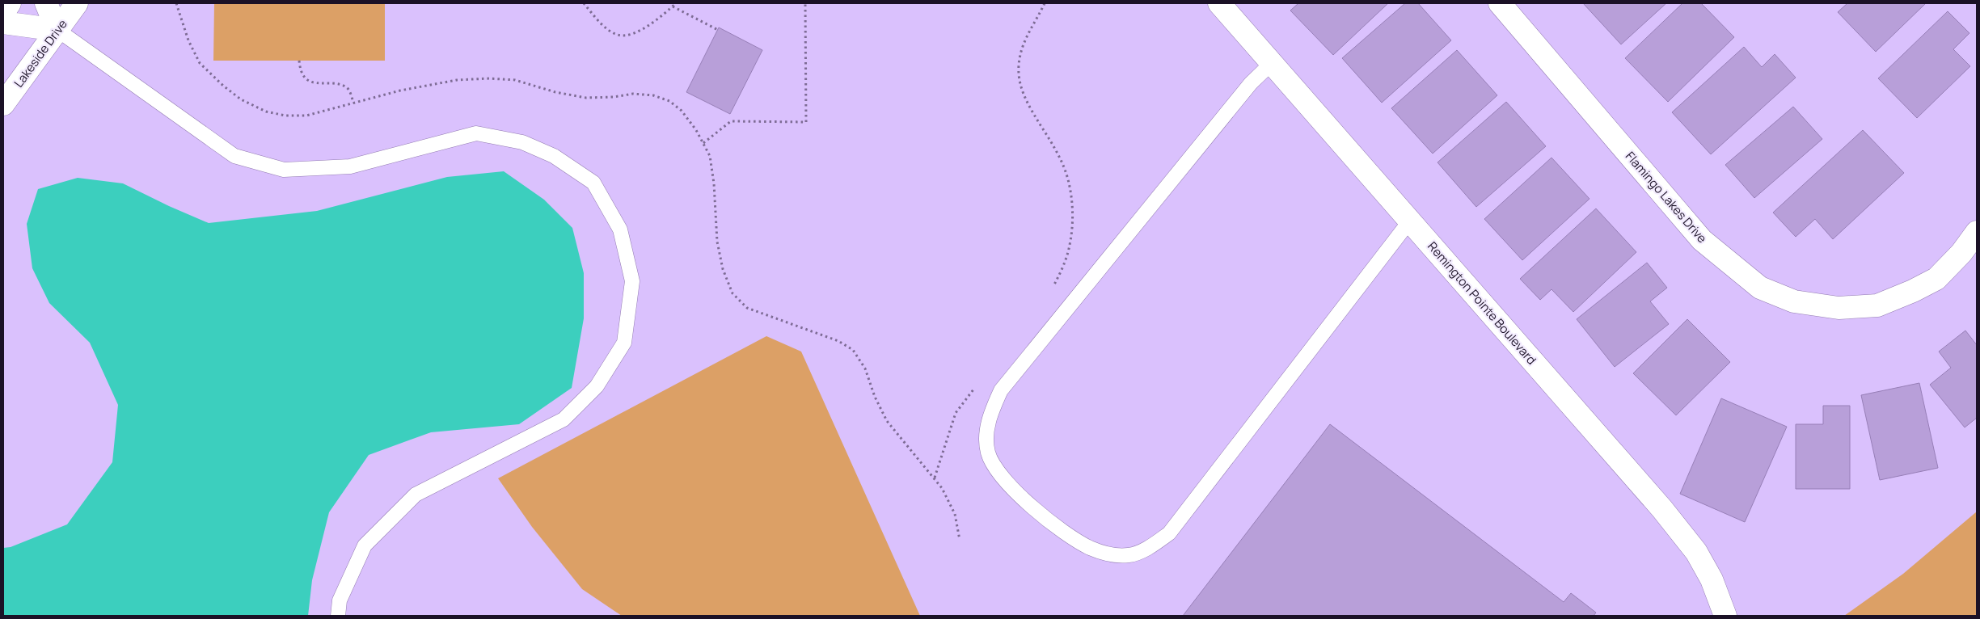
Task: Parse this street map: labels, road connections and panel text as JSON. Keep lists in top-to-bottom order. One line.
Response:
{"streets":{"street":["Lakeside Drive","Flamingo Lakes Drive","Remington Pointe Boulevard"]}}
